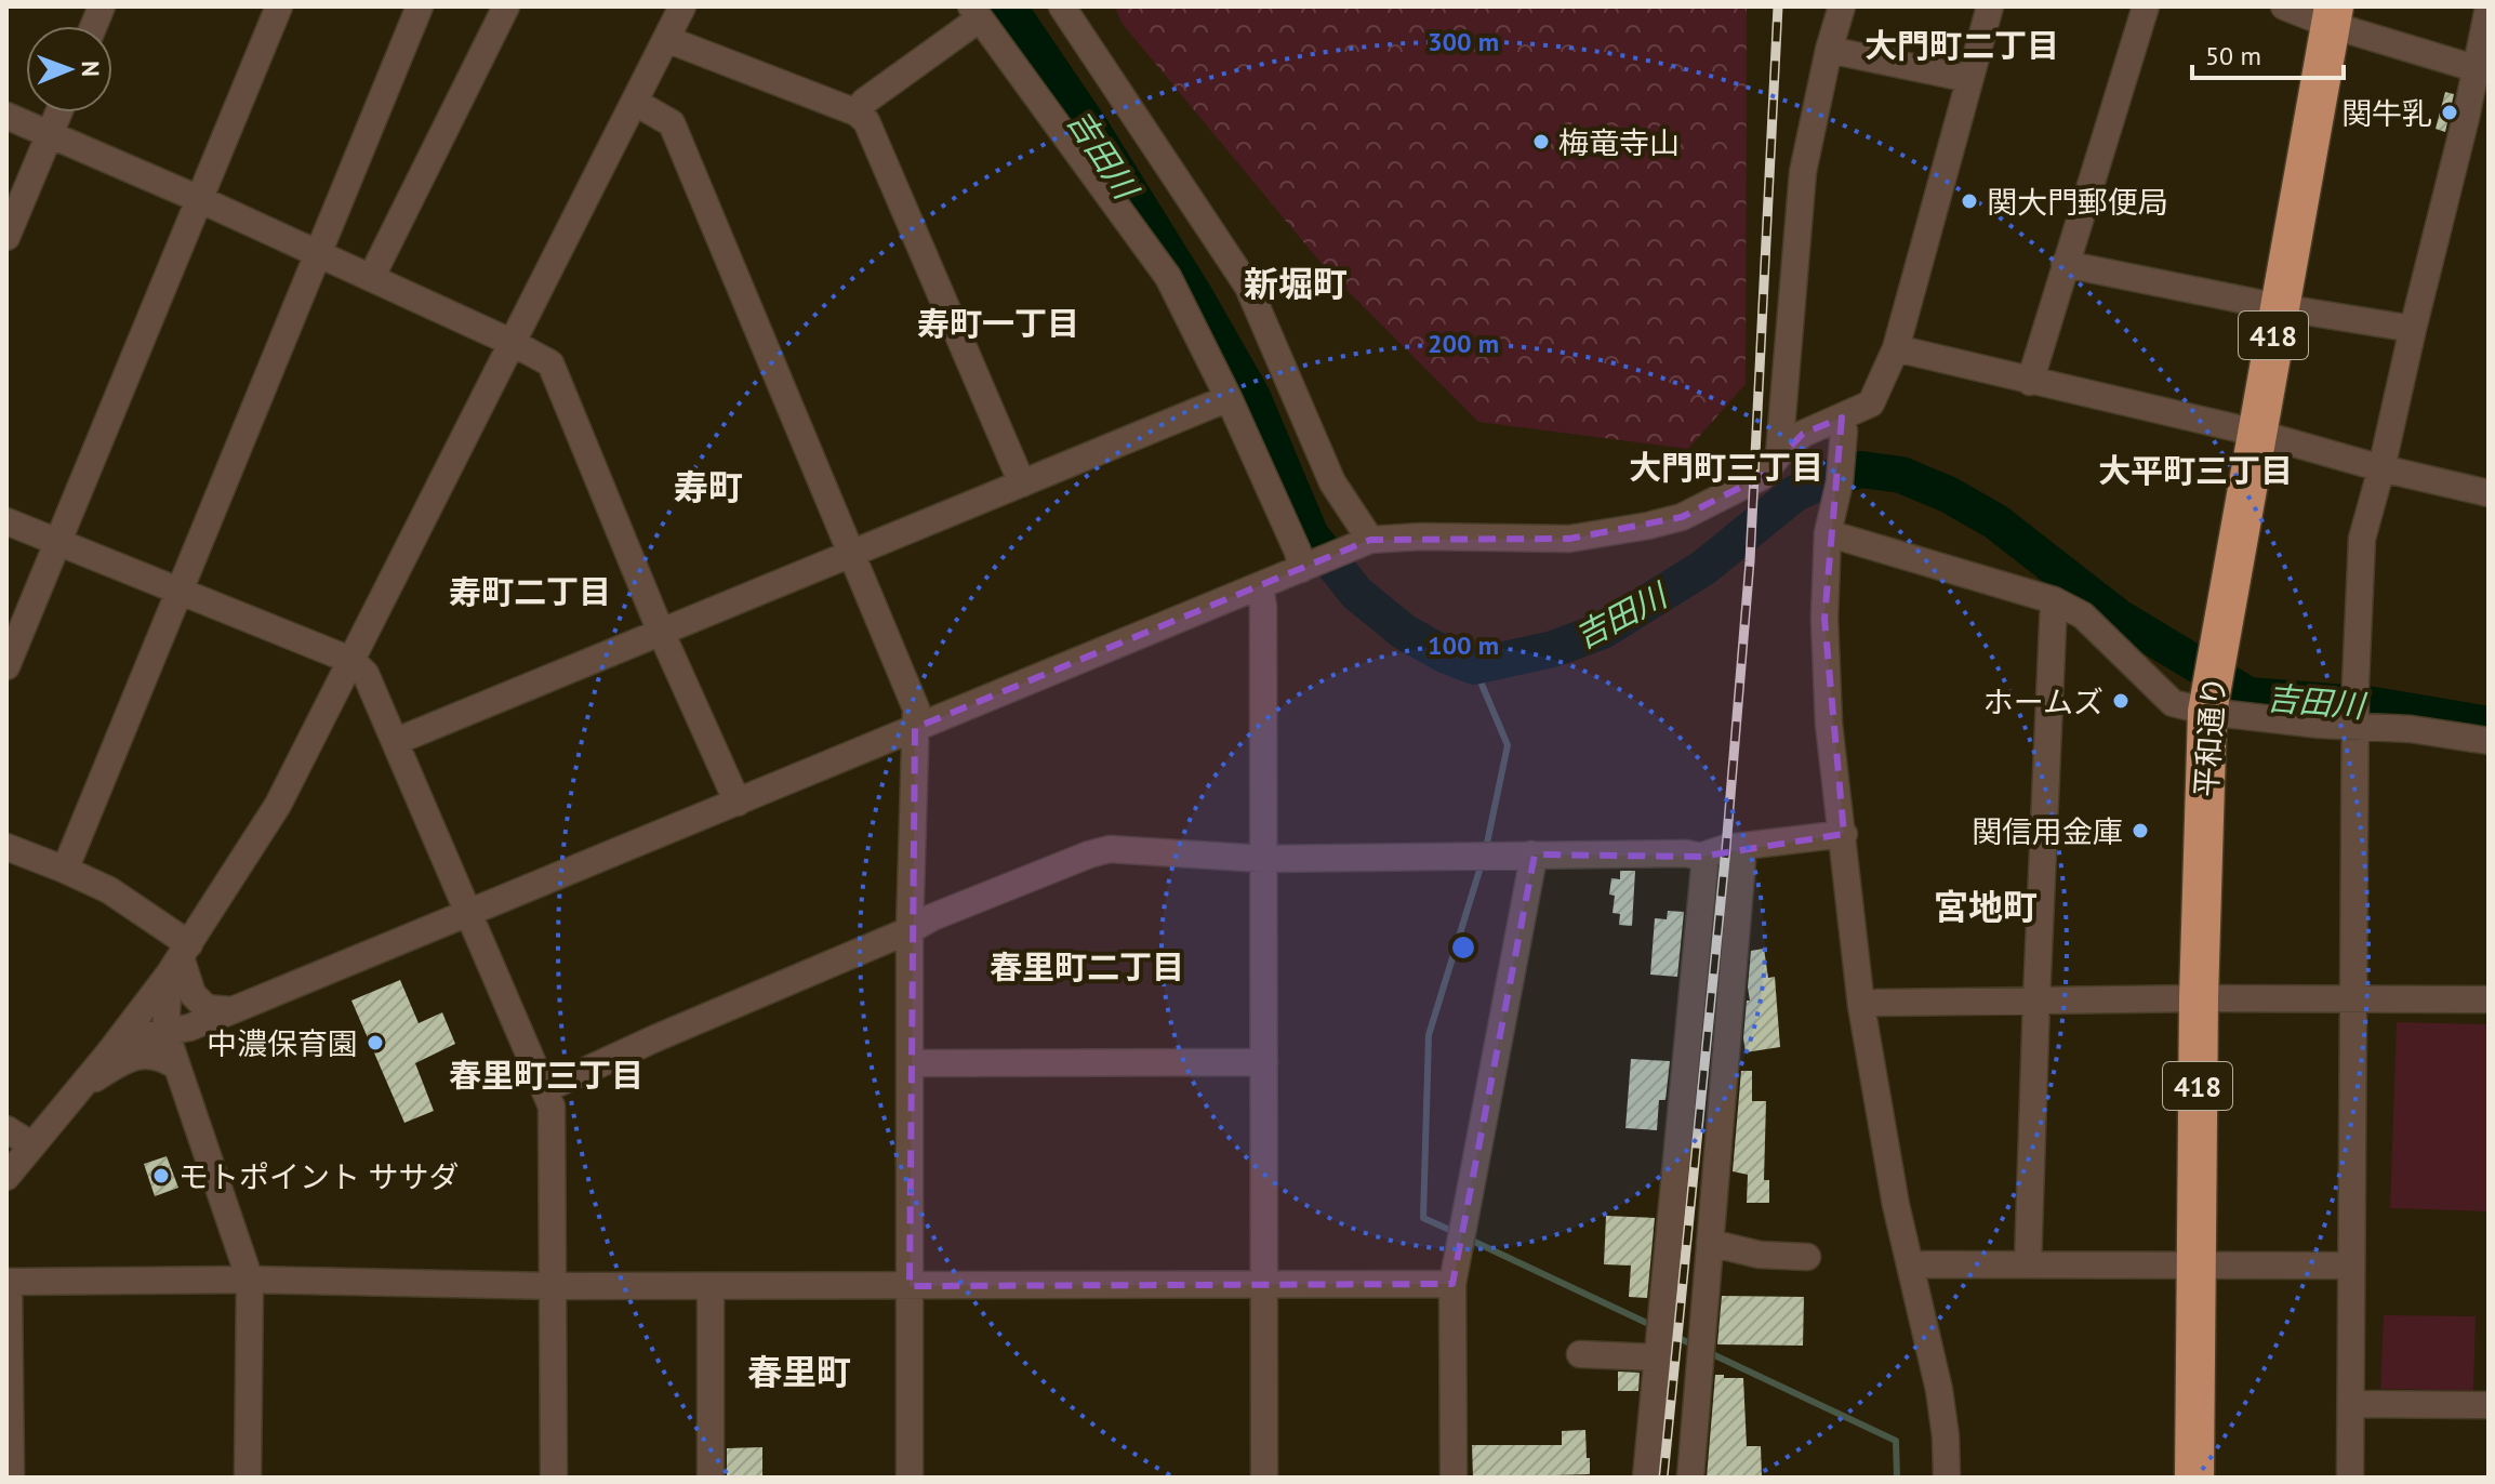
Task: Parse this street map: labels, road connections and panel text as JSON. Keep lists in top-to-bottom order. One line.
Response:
{"streets":{"highway":["418","平和通り"]},"districts":["大門町二丁目","新堀町","寿町一丁目","大門町三丁目","大平町三丁目","寿町","寿町二丁目","宮地町","春里町二丁目","春里町三丁目","春里町"],"water":["吉田川"],"places":["関牛乳","梅竜寺山","関大門郵便局","ホームズ","関信用金庫","中濃保育園","モトポイント ササダ"],"scale_bar":"50 m","north":"right","rings":["300 m","200 m","100 m"]}
